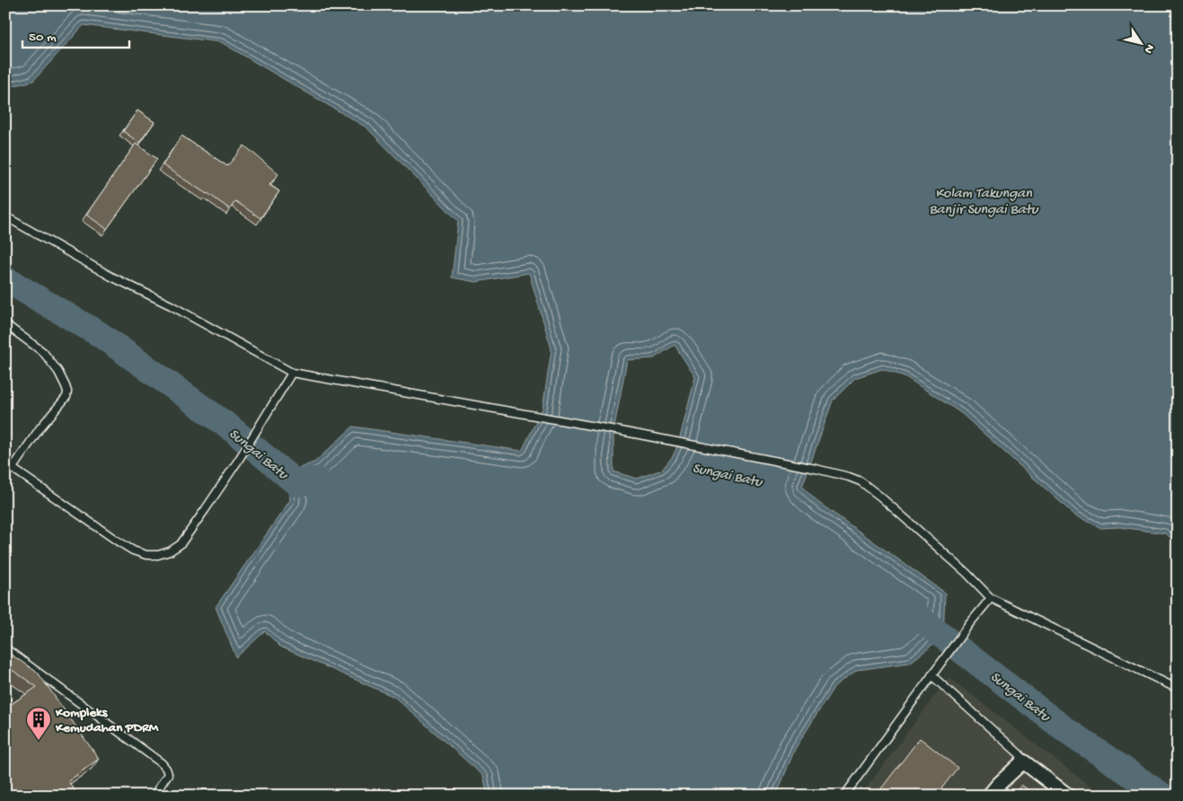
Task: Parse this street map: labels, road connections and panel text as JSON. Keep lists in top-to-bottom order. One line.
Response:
{"water":["Kolam Takungan Banjir Sungai Batu","Sungai Batu"],"places":{"building":["Kompleks Kemudahan PDRM"]},"scale_bar":"50 m","north":"bottom right"}
